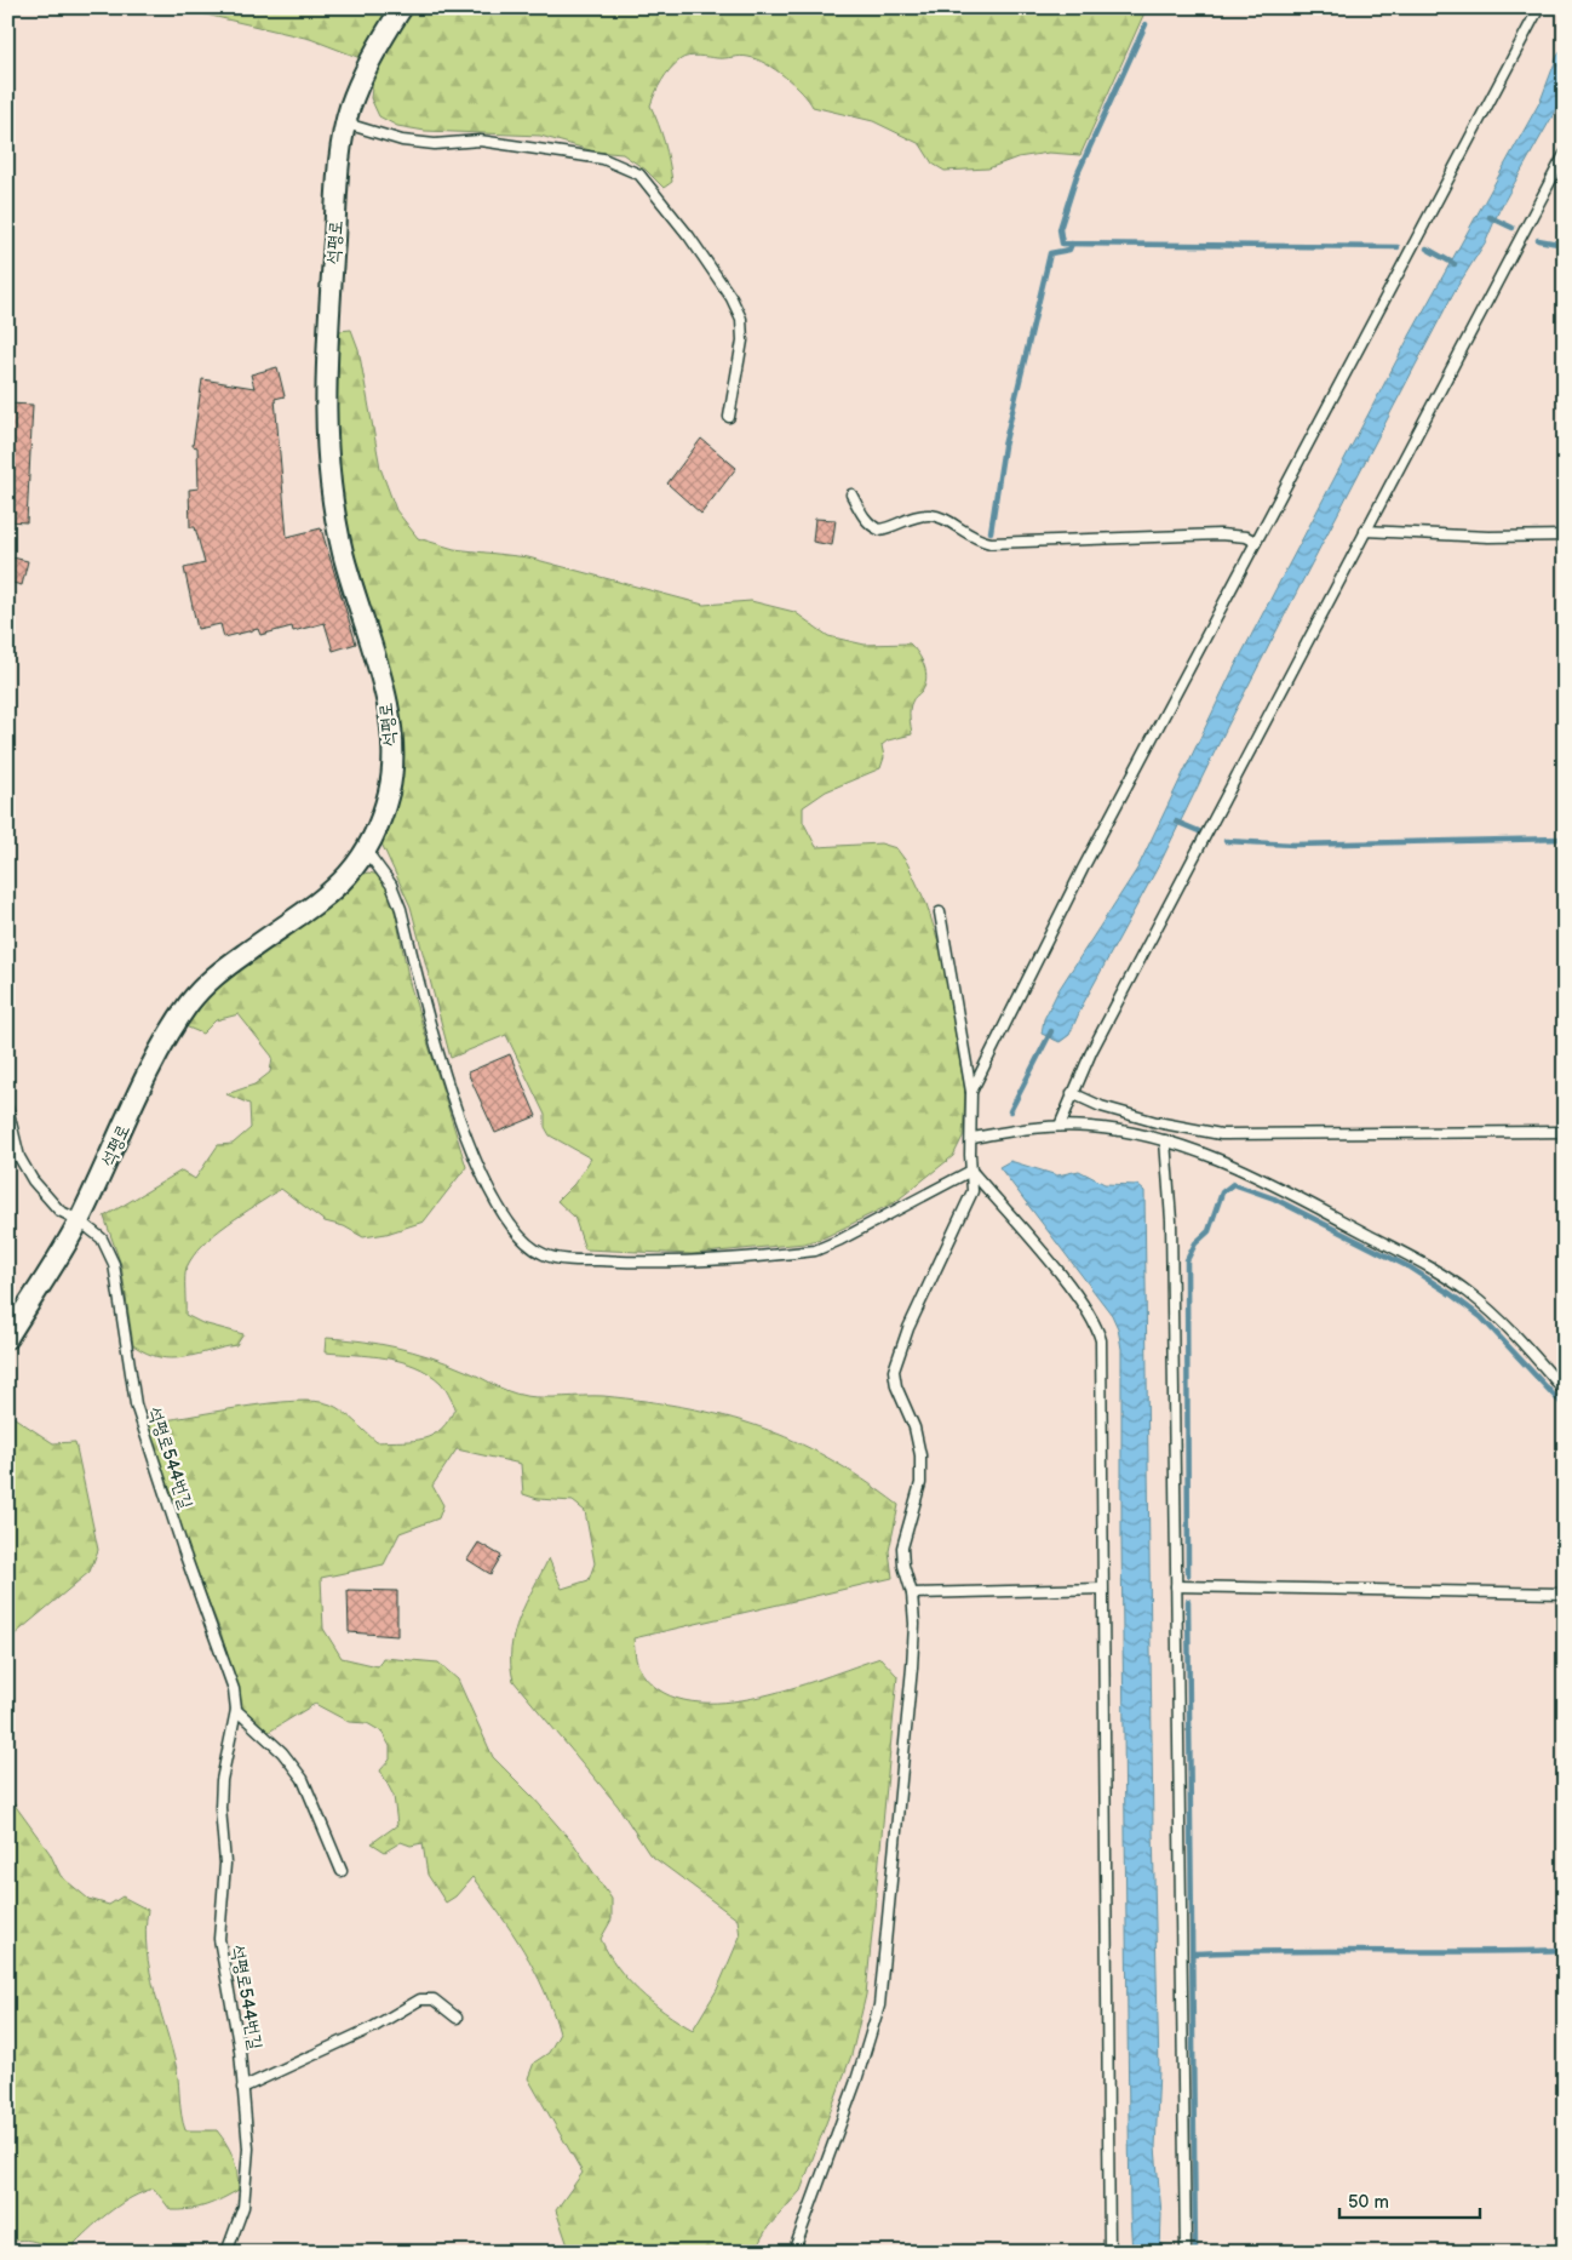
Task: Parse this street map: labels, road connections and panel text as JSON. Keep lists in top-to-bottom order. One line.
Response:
{"streets":{"street":["석평로"],"lane":["석평로544번길"]},"crossings":[["석평로","석평로544번길"]],"scale_bar":"50 m"}
